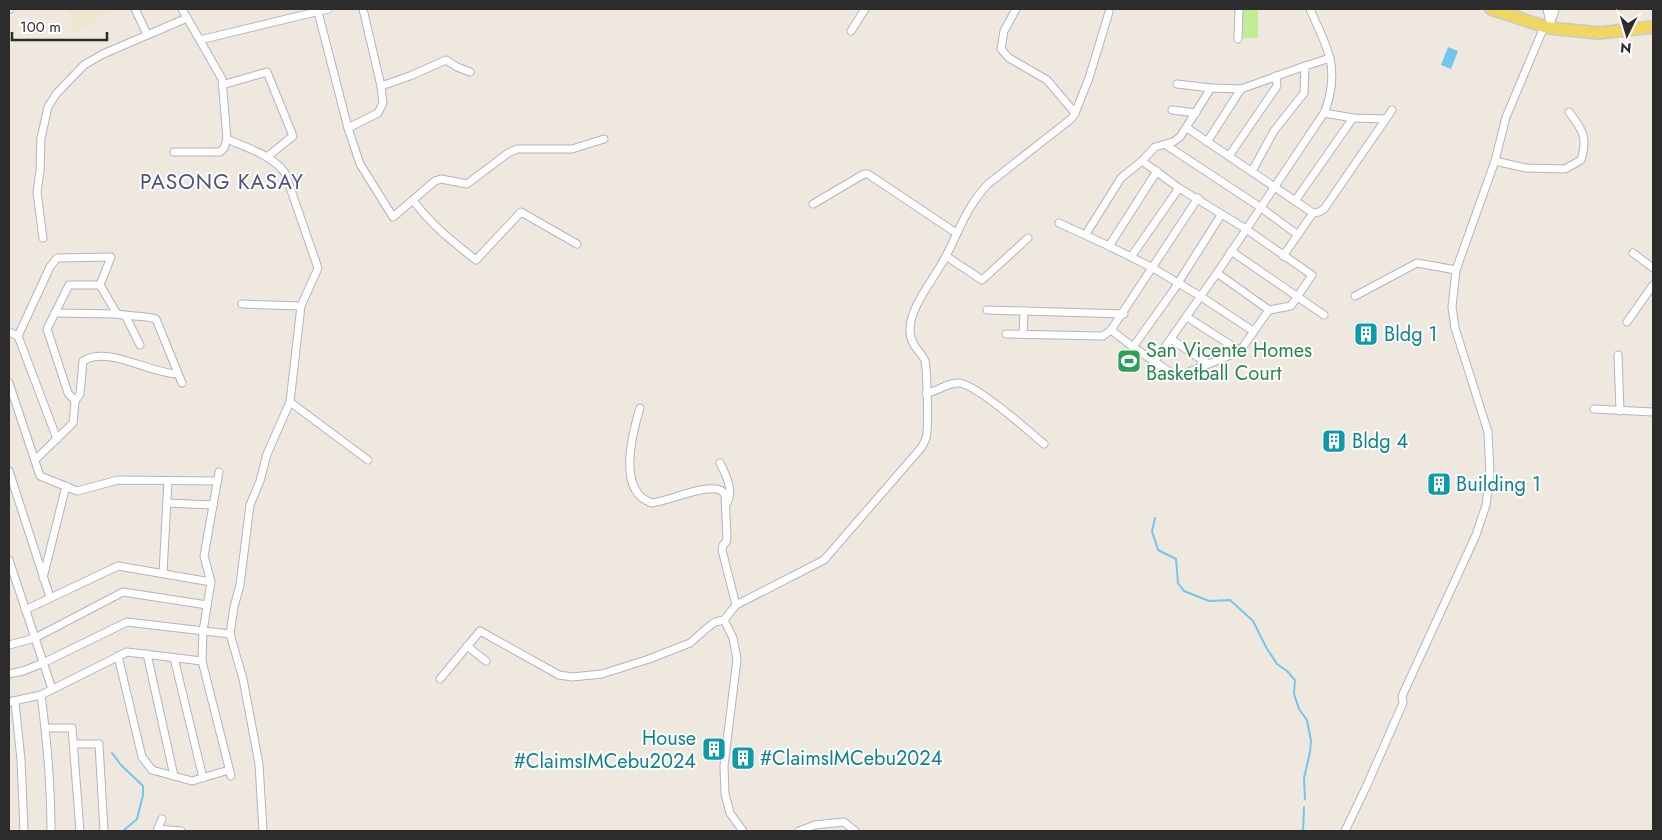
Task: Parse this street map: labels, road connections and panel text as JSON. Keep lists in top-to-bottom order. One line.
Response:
{"districts":["PASONG KASAY"],"places":{"building":["Bldg 1","Bldg 4","Building 1","House #ClaimsIMCebu2024","#ClaimsIMCebu2024"],"sports":["San Vicente Homes Basketball Court"]},"scale_bar":"100 m","north":"bottom"}
